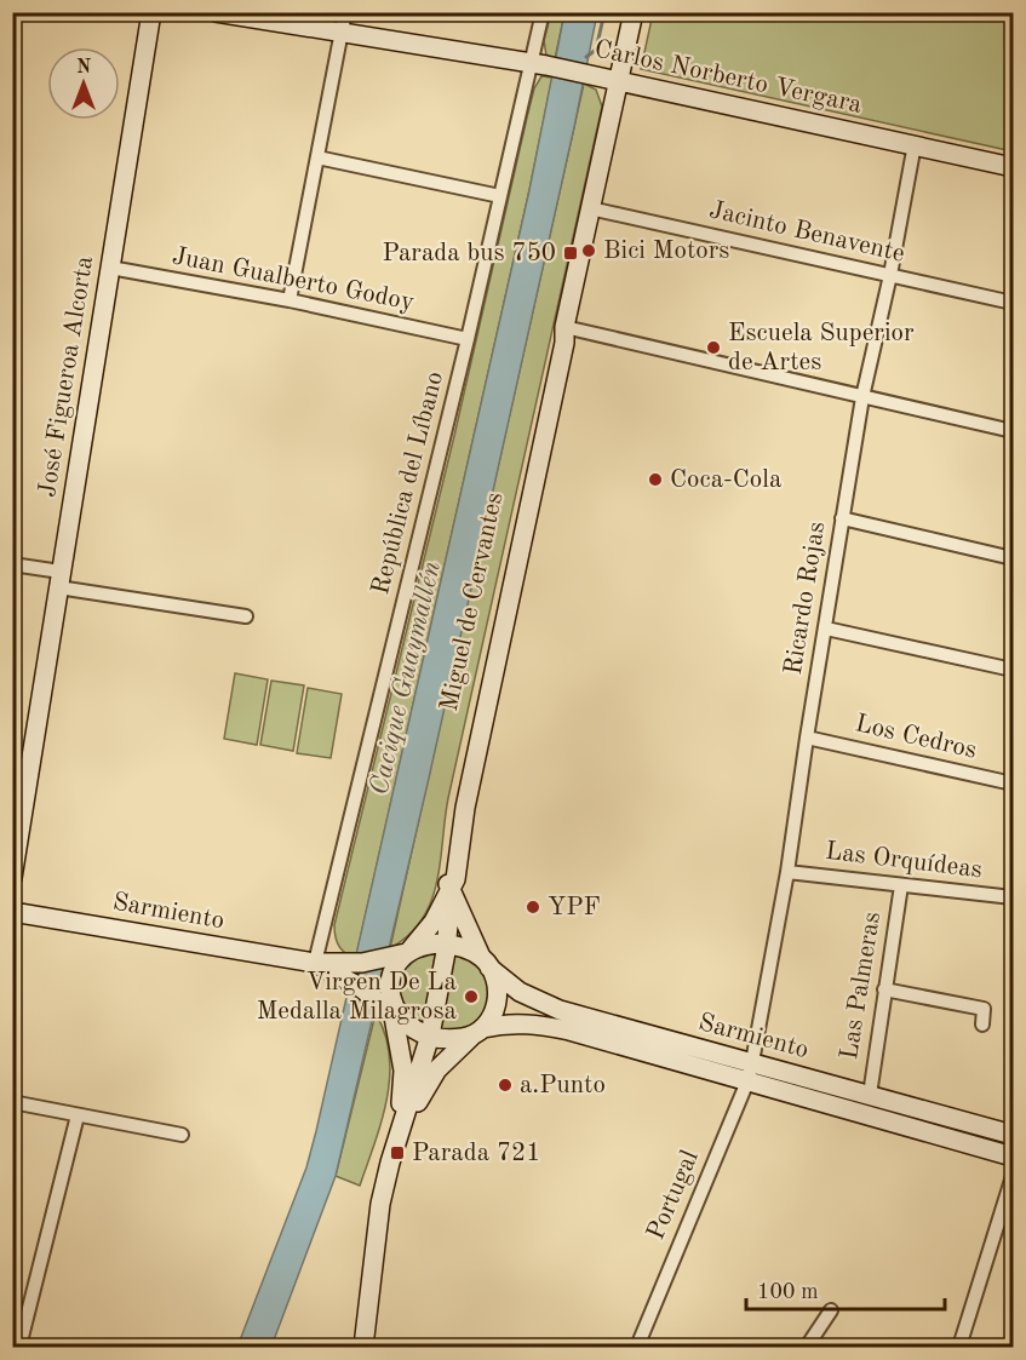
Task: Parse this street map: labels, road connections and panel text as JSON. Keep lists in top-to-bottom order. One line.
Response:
{"streets":{"main road":["Carlos Norberto Vergara","José Figueroa Alcorta","Miguel de Cervantes","Sarmiento"],"street":["Jacinto Benavente","Juan Gualberto Godoy","República del Líbano","Ricardo Rojas","Los Cedros","Las Orquídeas","Las Palmeras","Portugal"]},"crossings":[["Carlos Norberto Vergara","República del Líbano"],["Carlos Norberto Vergara","Ricardo Rojas"],["Carlos Norberto Vergara","Miguel de Cervantes"],["Jacinto Benavente","Ricardo Rojas"],["Jacinto Benavente","Miguel de Cervantes"],["Juan Gualberto Godoy","José Figueroa Alcorta"],["Juan Gualberto Godoy","República del Líbano"],["República del Líbano","Sarmiento"],["Ricardo Rojas","Los Cedros"],["Ricardo Rojas","Las Orquídeas"],["Ricardo Rojas","Sarmiento"],["Ricardo Rojas","Portugal"],["Miguel de Cervantes","Sarmiento"],["Las Orquídeas","Las Palmeras"],["Sarmiento","Las Palmeras"],["Sarmiento","Portugal"]],"water":["Cacique Guaymallén"],"places":{"other":["Bici Motors","Escuela Superior de Artes","Coca-Cola","YPF","Virgen De La Medalla Milagrosa","a.Punto"],"transit":["Parada bus 750","Parada 721"]},"scale_bar":"100 m","north":"top"}
